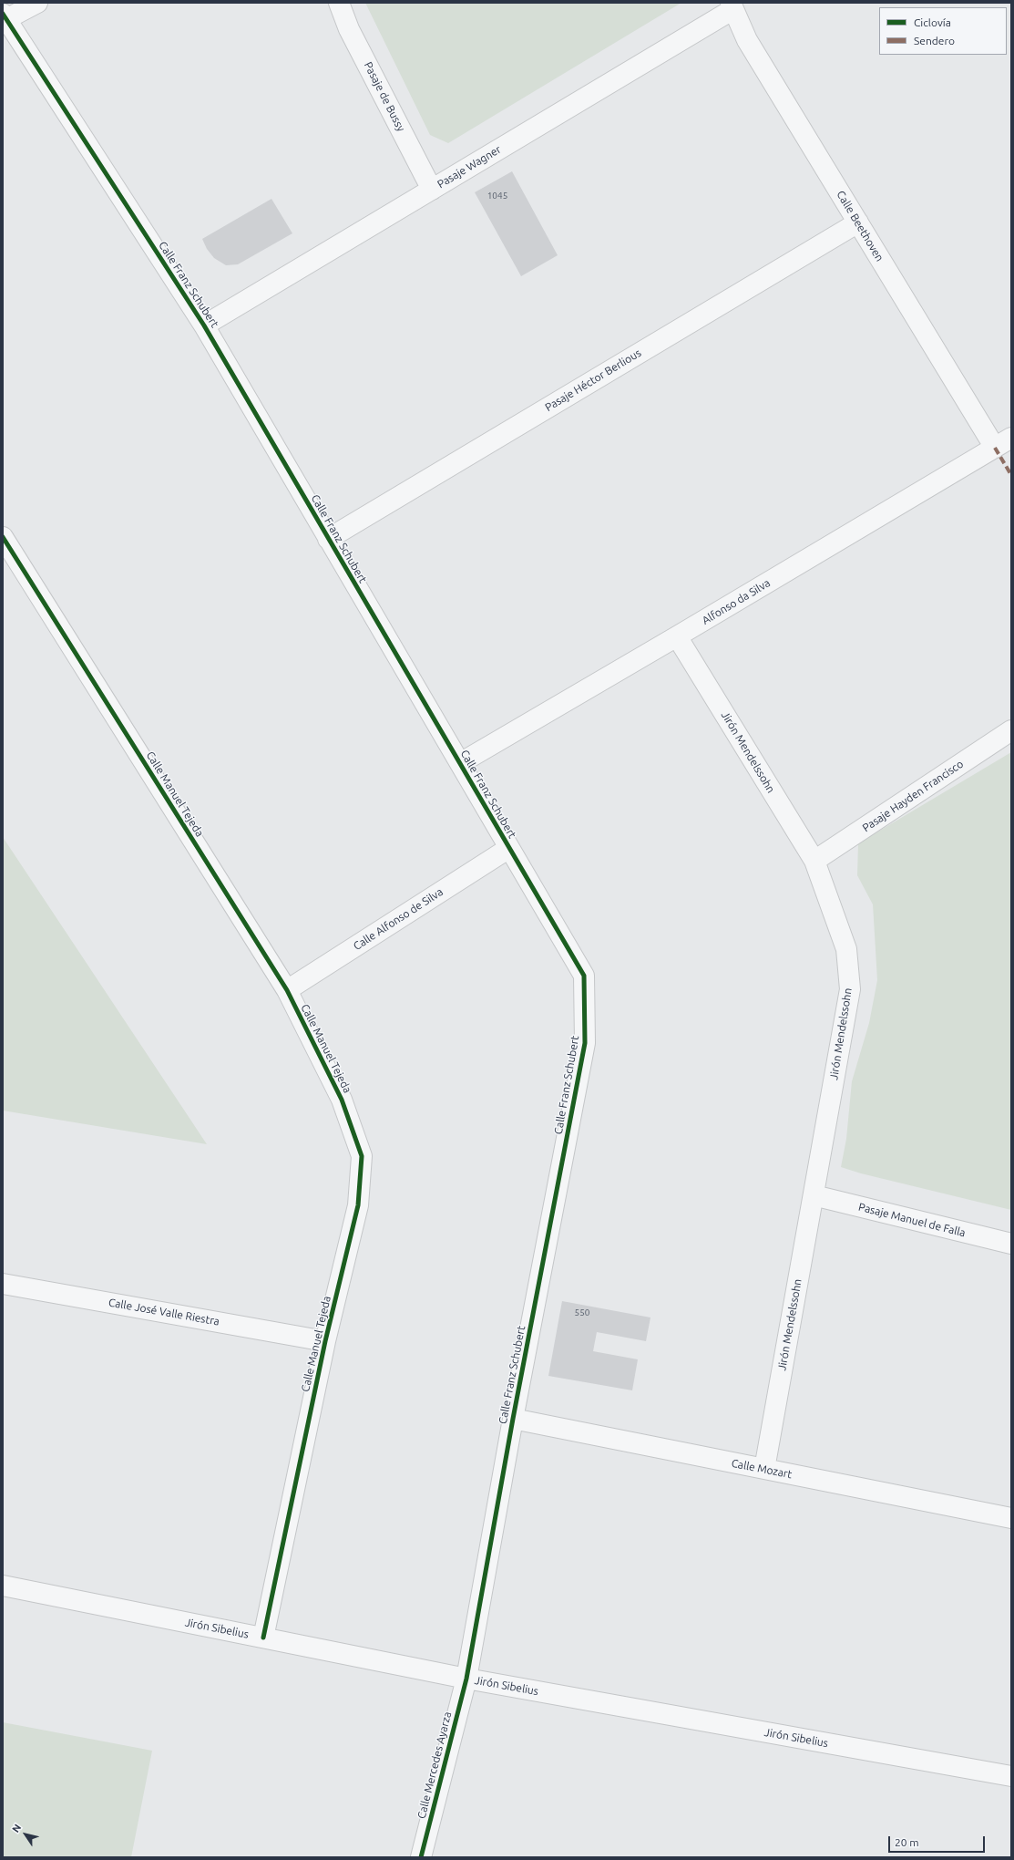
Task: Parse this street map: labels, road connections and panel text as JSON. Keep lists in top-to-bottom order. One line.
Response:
{"streets":{"street":["Pasaje de Bussy","Pasaje Wagner","Calle Beethoven","Calle Franz Schubert","Pasaje Héctor Berlious","Alfonso da Silva","Jirón Mendelssohn","Calle Manuel Tejeda","Pasaje Hayden Francisco","Calle Alfonso de Silva","Pasaje Manuel de Falla","Calle José Valle Riestra","Calle Mozart","Jirón Sibelius","Calle Mercedes Ayarza"]},"crossings":[["Pasaje de Bussy","Pasaje Wagner"],["Pasaje Wagner","Calle Beethoven"],["Pasaje Wagner","Calle Franz Schubert"],["Calle Beethoven","Pasaje Héctor Berlious"],["Calle Beethoven","Alfonso da Silva"],["Calle Franz Schubert","Pasaje Héctor Berlious"],["Calle Franz Schubert","Alfonso da Silva"],["Calle Franz Schubert","Calle Alfonso de Silva"],["Calle Franz Schubert","Calle Mozart"],["Calle Franz Schubert","Jirón Sibelius"],["Calle Franz Schubert","Calle Mercedes Ayarza"],["Alfonso da Silva","Jirón Mendelssohn"],["Jirón Mendelssohn","Pasaje Hayden Francisco"],["Jirón Mendelssohn","Pasaje Manuel de Falla"],["Jirón Mendelssohn","Calle Mozart"],["Calle Manuel Tejeda","Calle Alfonso de Silva"],["Calle Manuel Tejeda","Calle José Valle Riestra"],["Calle Manuel Tejeda","Jirón Sibelius"],["Jirón Sibelius","Calle Mercedes Ayarza"]],"house_numbers":["1045","550"],"legend":["Ciclovía","Sendero"],"scale_bar":"20 m","north":"top left"}
